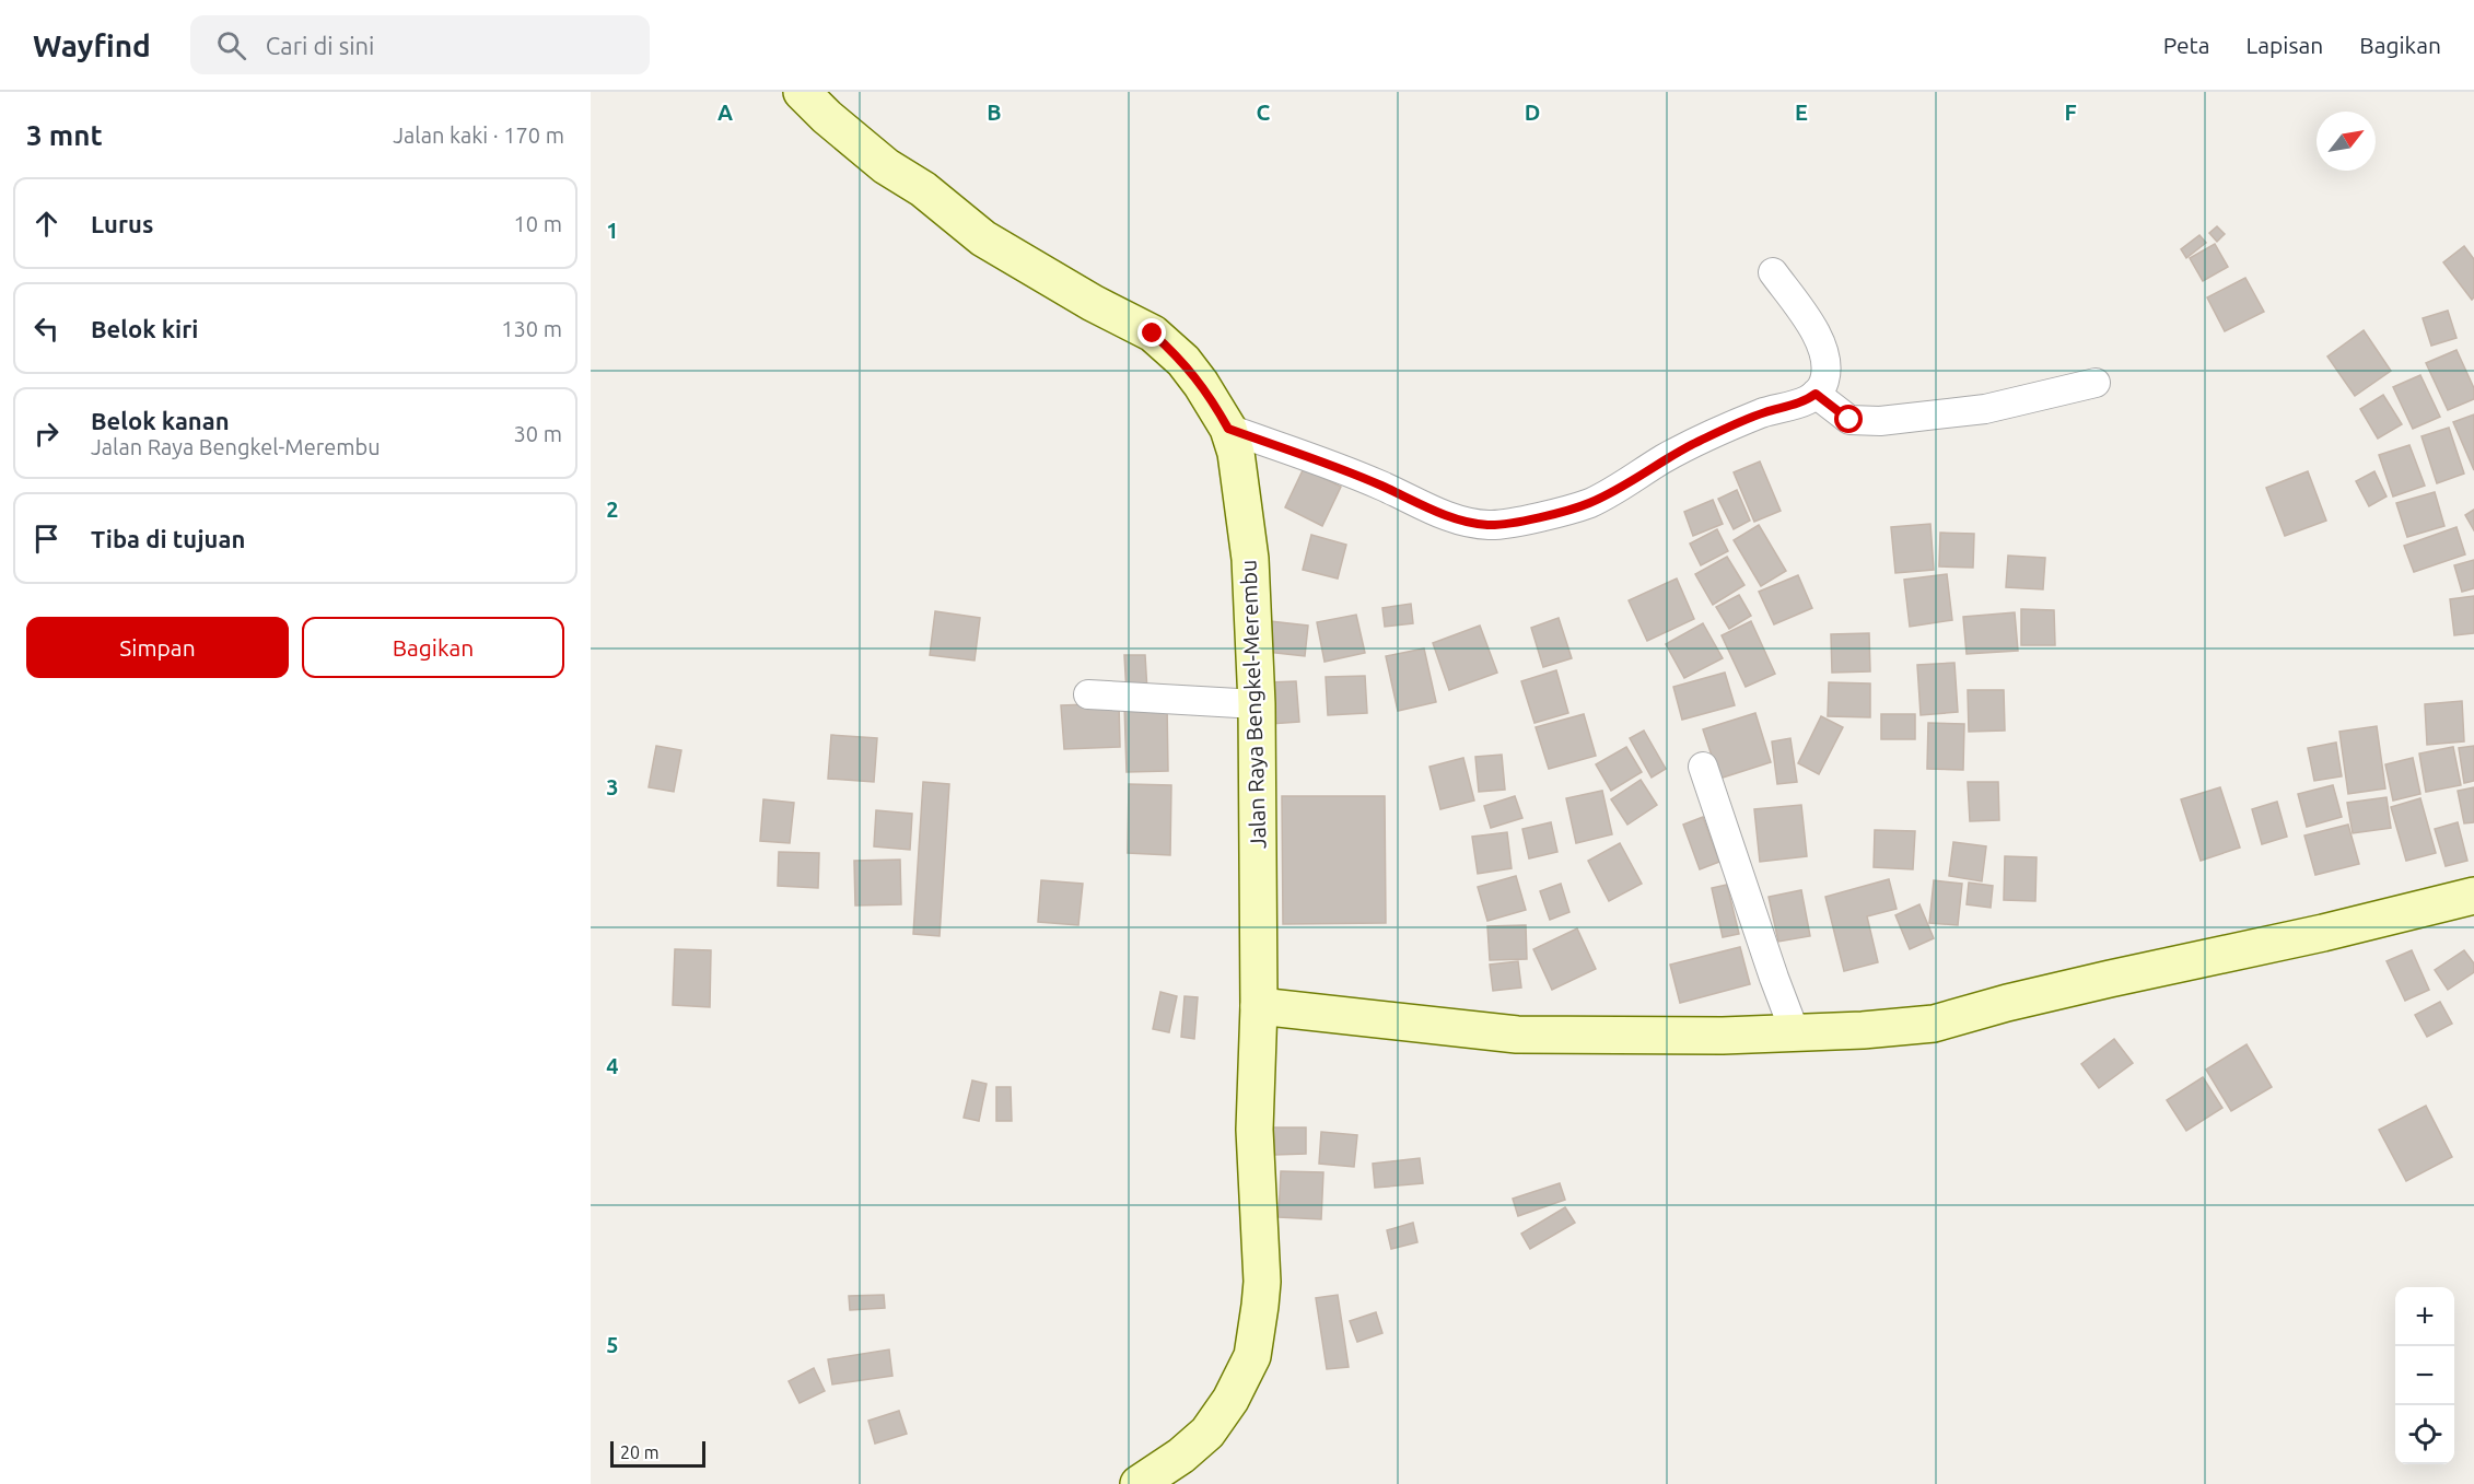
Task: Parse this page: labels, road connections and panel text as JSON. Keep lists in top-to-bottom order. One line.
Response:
{"streets":{"street":["Jalan Raya Bengkel-Merembu"]},"scale_bar":"20 m","north":"top right","page":{"header":"Wayfind","search":"Cari di sini","nav":["Peta","Lapisan","Bagikan"],"heading":["3 mnt","Jalan kaki · 170 m"],"list":[["Lurus","10 m"],["Belok kiri","130 m"],["Belok kanan","Jalan Raya Bengkel-Merembu","30 m"],"Tiba di tujuan"],"buttons":["Simpan","Bagikan"],"map_buttons":["+","−"],"scale":"20 m"},"grid":{"columns":["A","B","C","D","E","F"],"rows":["1","2","3","4","5"]}}
